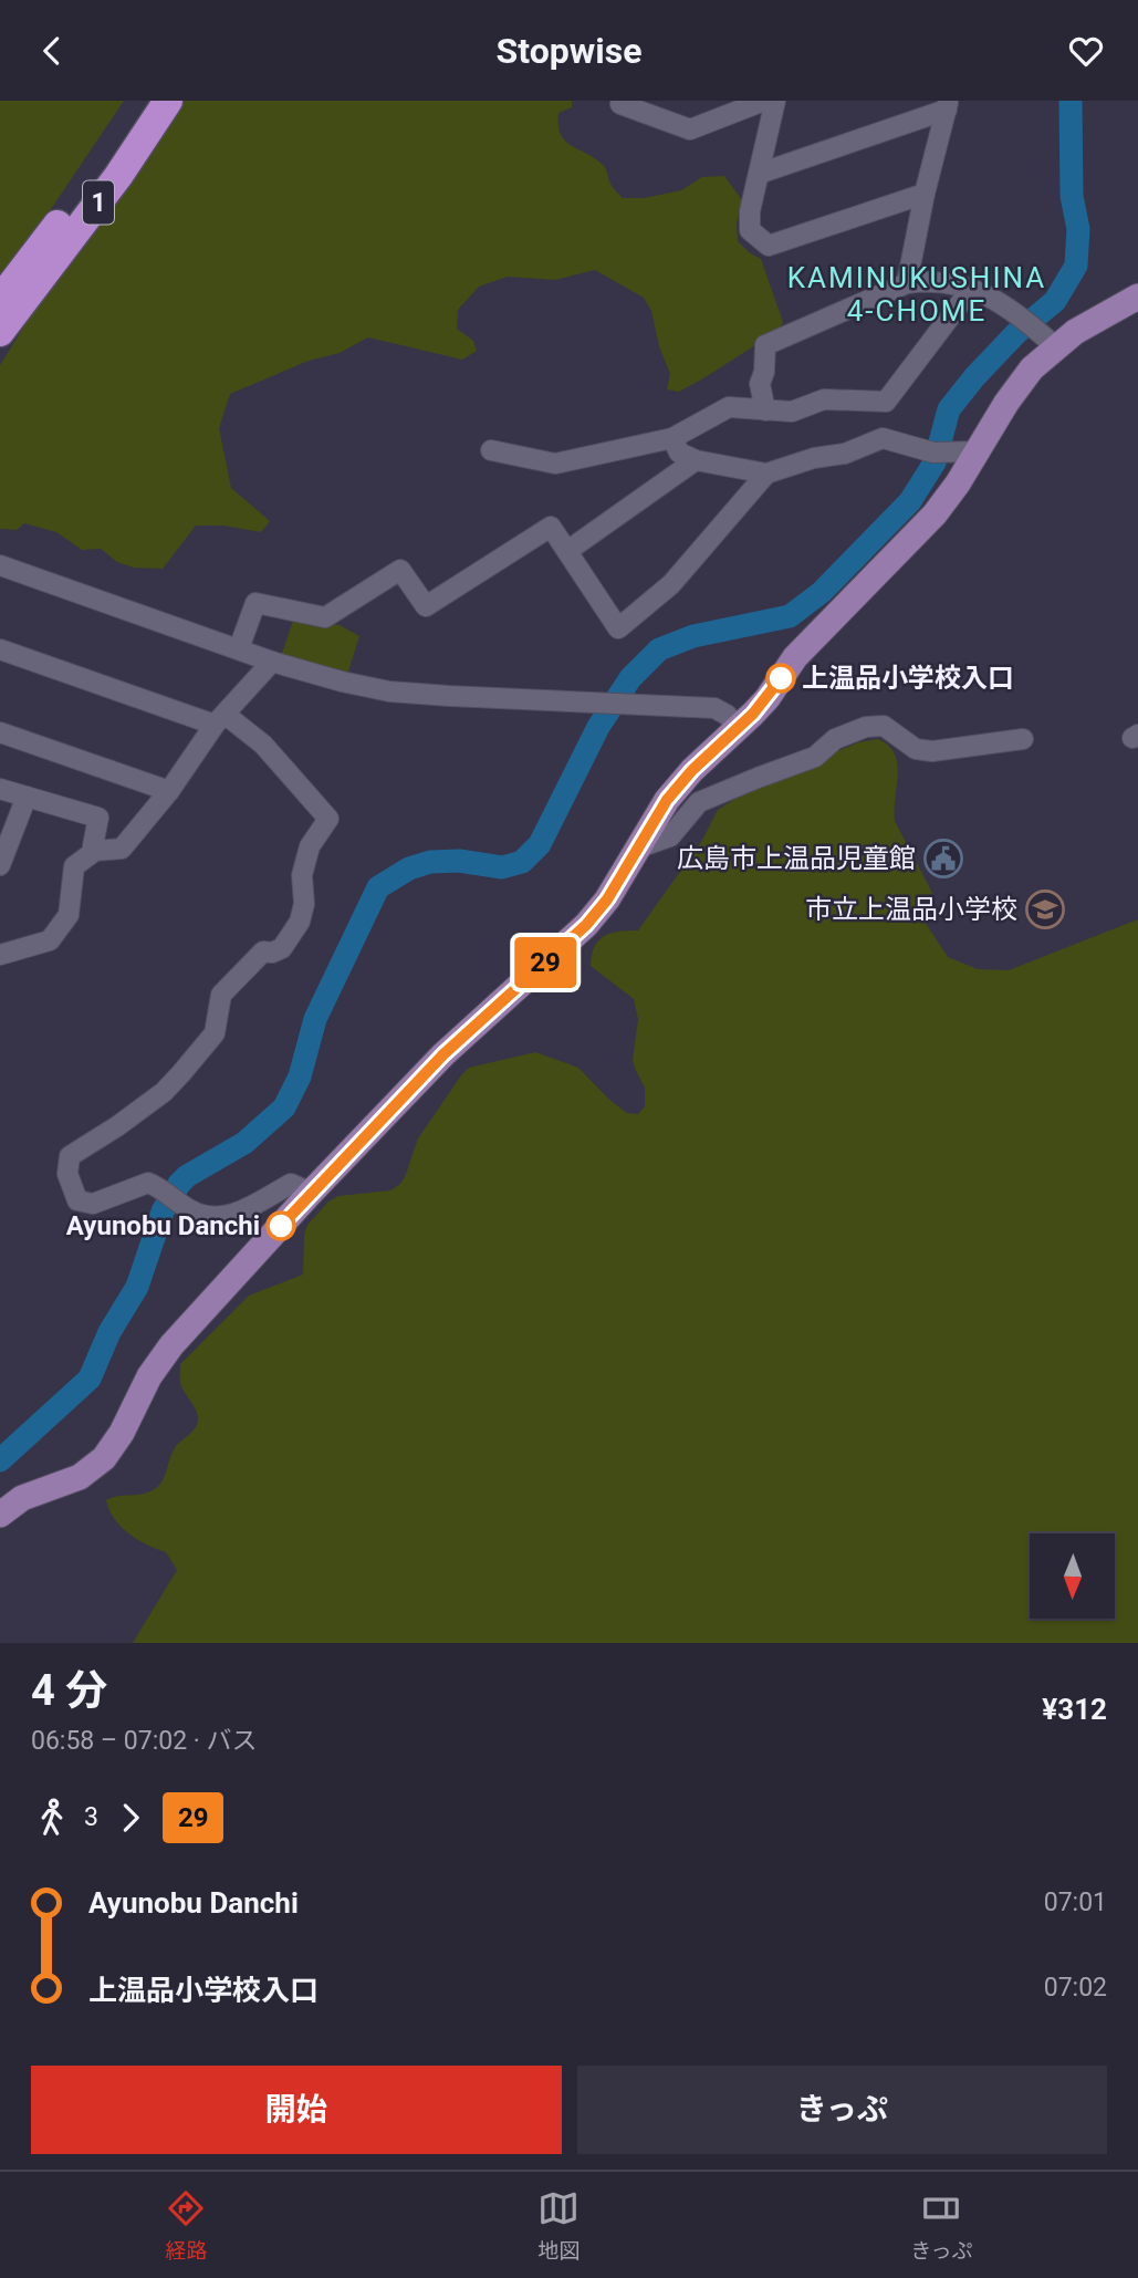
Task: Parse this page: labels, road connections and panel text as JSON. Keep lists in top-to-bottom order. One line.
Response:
{"streets":{"highway":["1"]},"districts":["KAMINUKUSHINA 4-CHOME"],"places":{"other":["上温品小学校入口","Ayunobu Danchi"],"public building":["広島市上温品児童館"],"school or university":["市立上温品小学校"]},"lines":["bus line 29"],"north":"bottom","page":{"header":"Stopwise","on_map":"29","heading":["4 分","06:58 – 07:02 · バス","¥312"],"legs":["3","29"],"list":[{"name":"Ayunobu Danchi","value":"07:01"},{"name":"上温品小学校入口","value":"07:02"}],"buttons":["開始","きっぷ"],"tabs":["経路","地図","きっぷ"]}}
